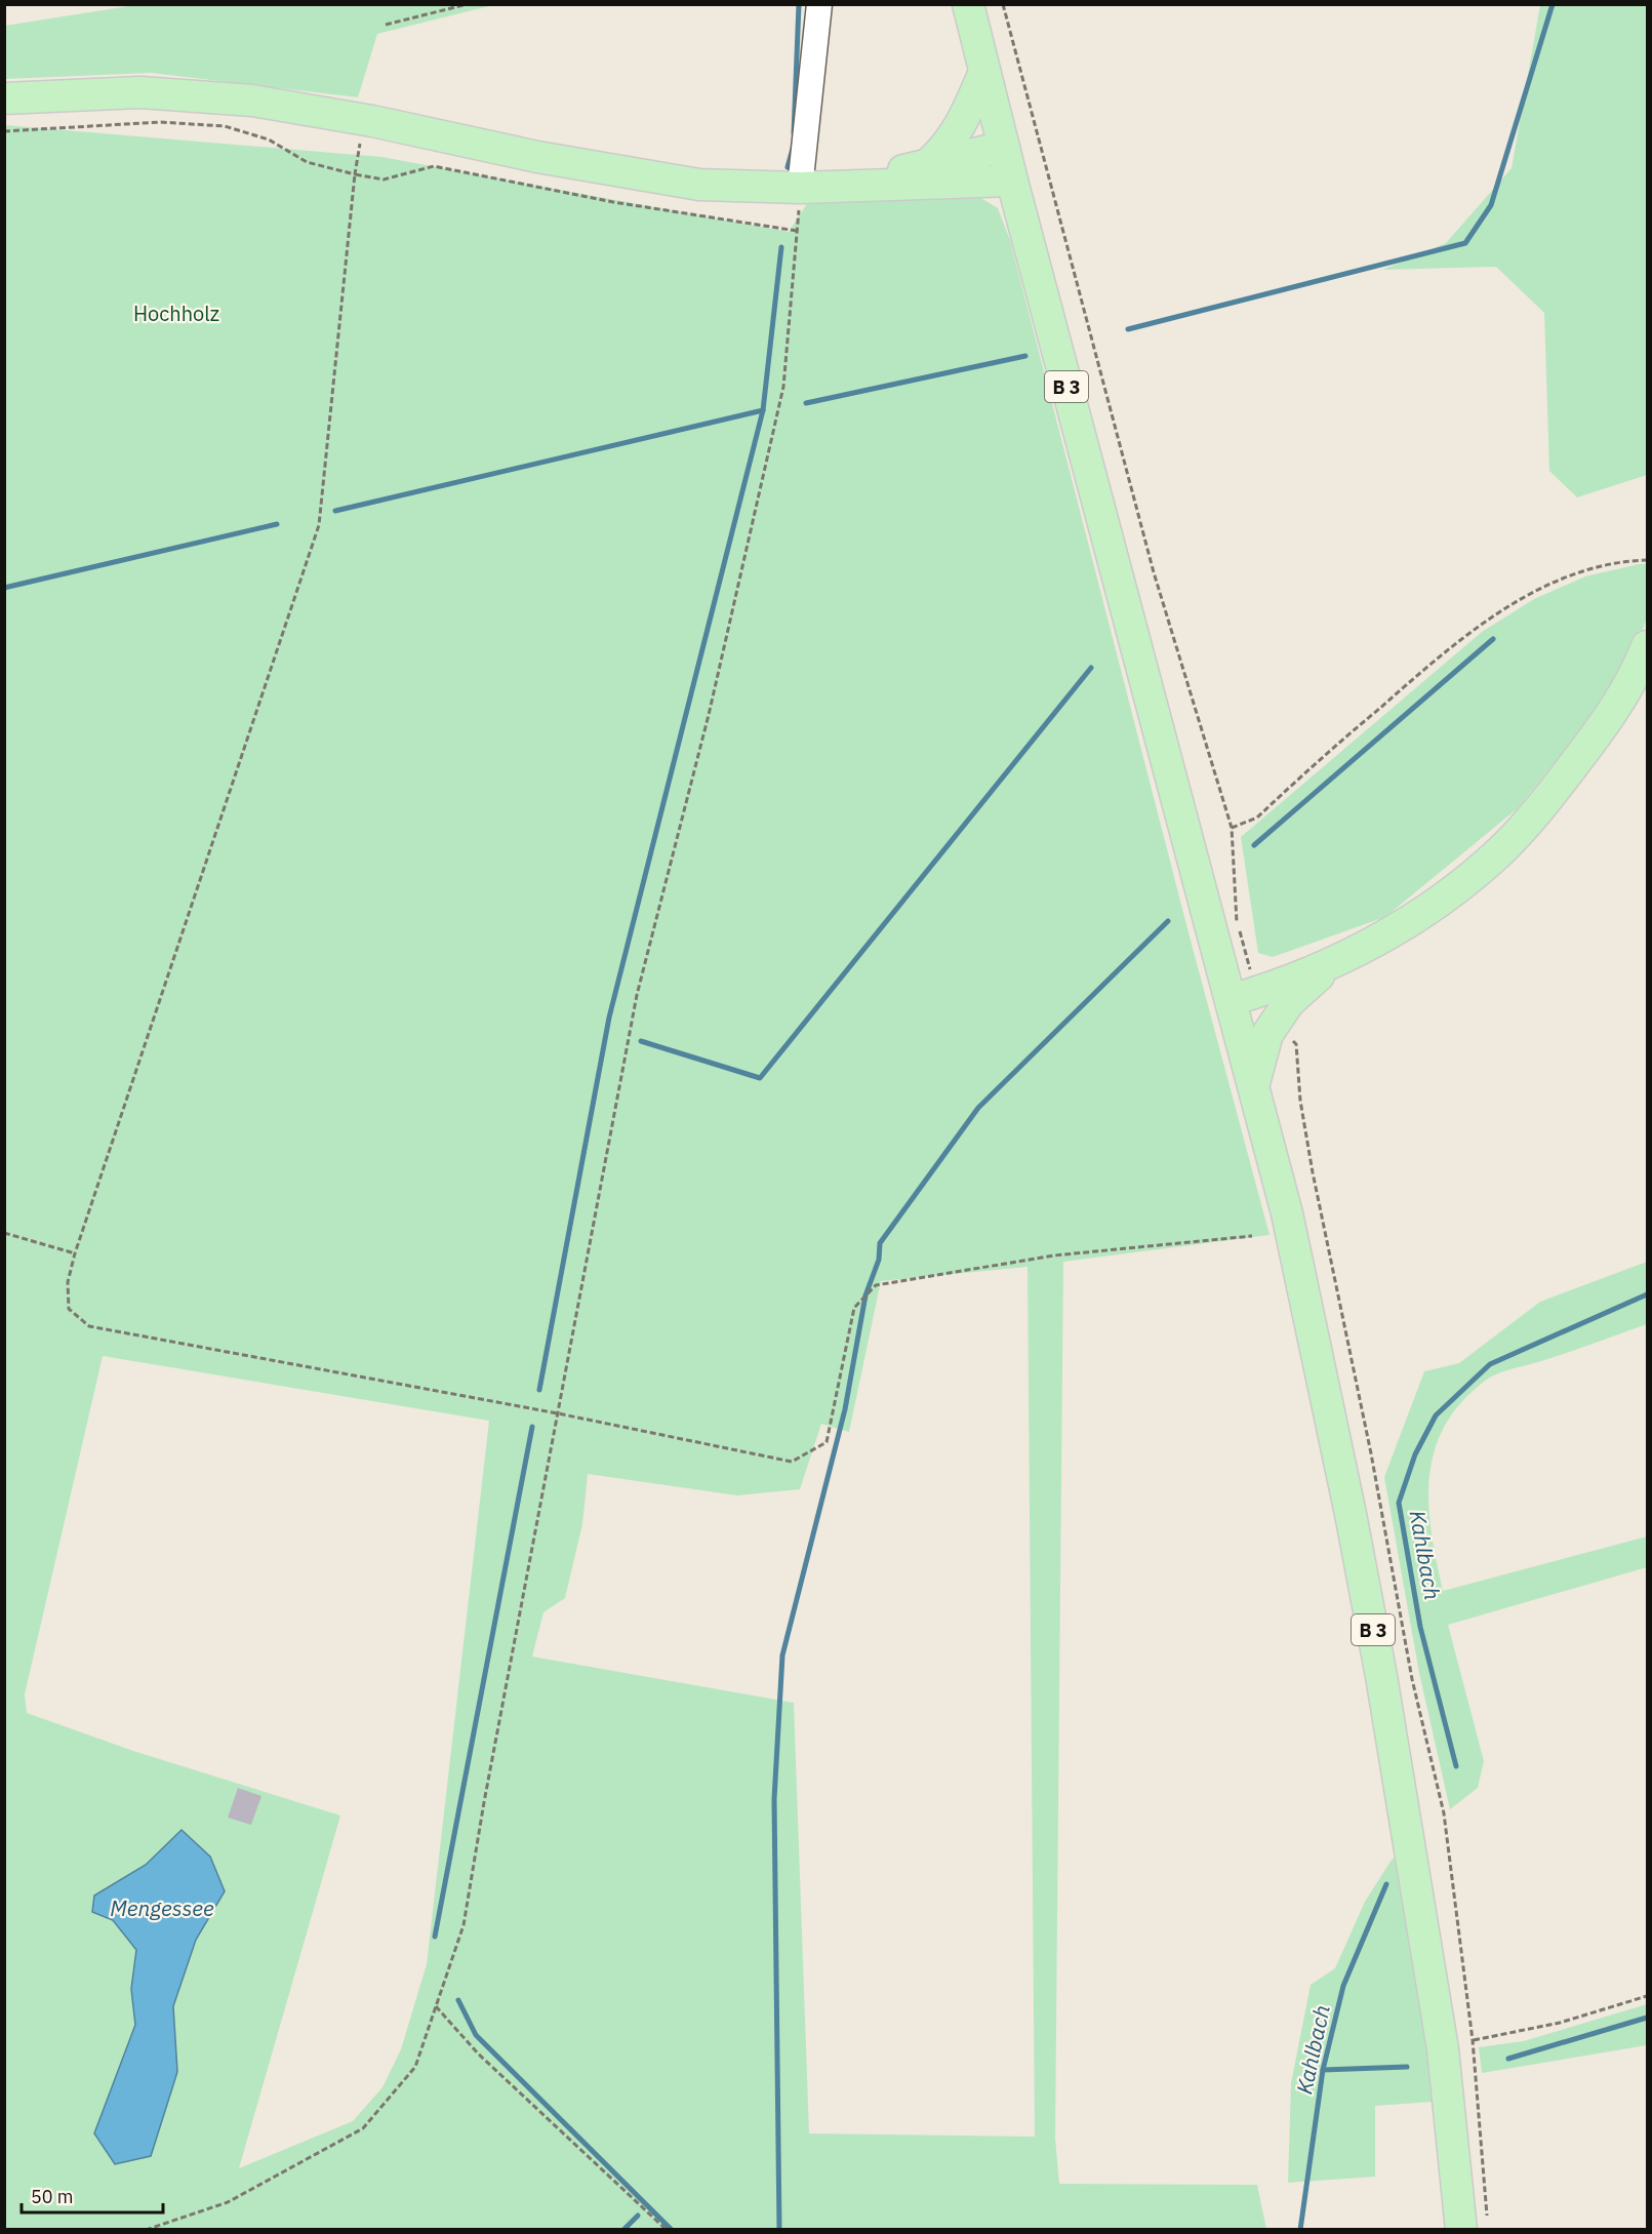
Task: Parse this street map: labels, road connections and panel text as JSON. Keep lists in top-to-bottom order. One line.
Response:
{"streets":{"main road":["B 3"]},"water":["Kahlbach","Mengessee"],"parks":["Hochholz"],"scale_bar":"50 m"}
